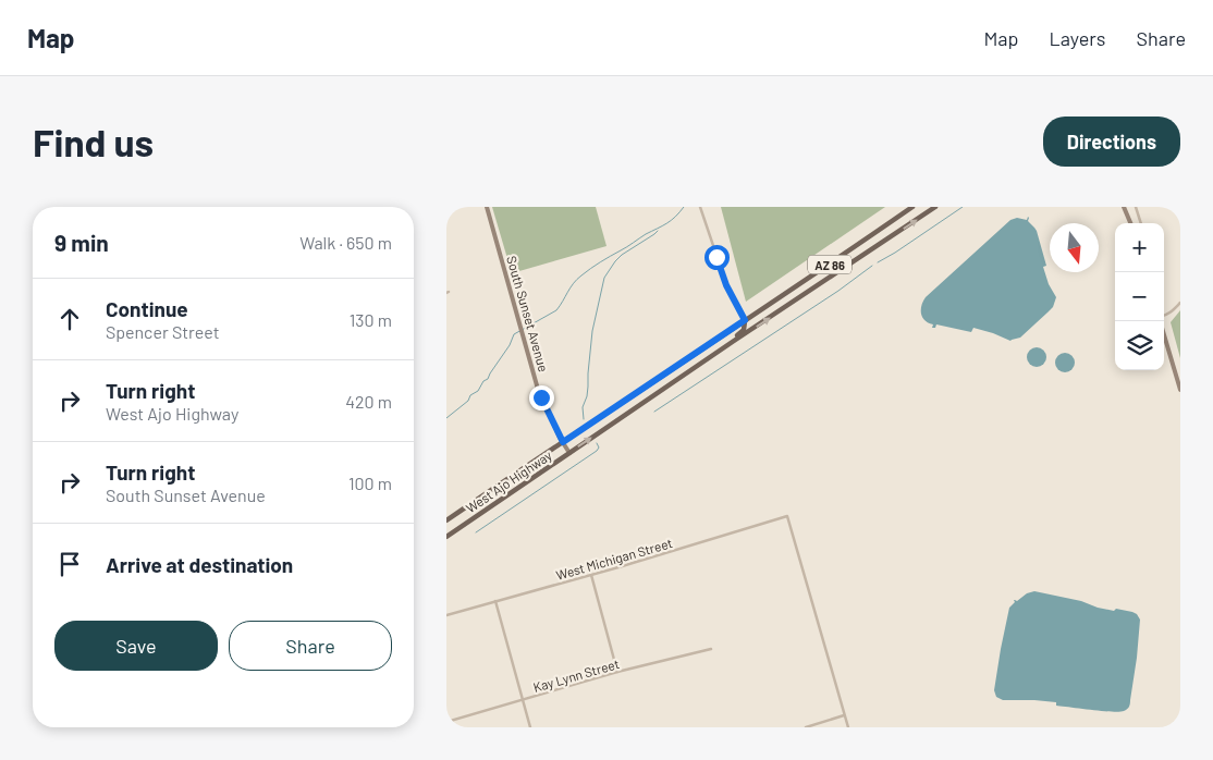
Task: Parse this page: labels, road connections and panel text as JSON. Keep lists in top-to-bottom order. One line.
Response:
{"streets":{"main road":["AZ 86","West Ajo Highway"],"street":["South Sunset Avenue","West Michigan Street","Kay Lynn Street"]},"crossings":[["South Sunset Avenue","West Ajo Highway"]],"north":"bottom","page":{"header":"Map","nav":["Map","Layers","Share"],"buttons":["Directions",["Save","Share"]],"title":"Find us","heading":["9 min","Walk · 650 m"],"map_buttons":["+","−"],"list":[["Continue","Spencer Street","130 m"],["Turn right","West Ajo Highway","420 m"],["Turn right","South Sunset Avenue","100 m"],"Arrive at destination"]}}
